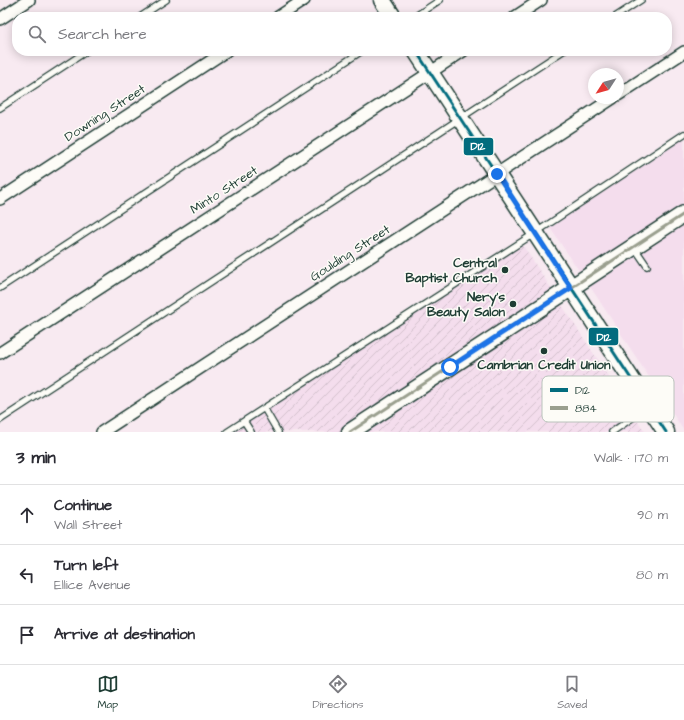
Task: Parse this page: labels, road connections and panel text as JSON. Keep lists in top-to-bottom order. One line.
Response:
{"streets":{"street":["Downing Street","Minto Street","Goulding Street"]},"places":["Central Baptist Church","Nery's Beauty Salon","Cambrian Credit Union"],"lines":["transit line D12","transit line 884"],"legend":["D12","884"],"north":"bottom left","page":{"search":"Search here","heading":["3 min","Walk · 170 m"],"list":[["Continue","Wall Street","90 m"],["Turn left","Ellice Avenue","80 m"],"Arrive at destination"],"nav":["Map","Directions","Saved"]}}
